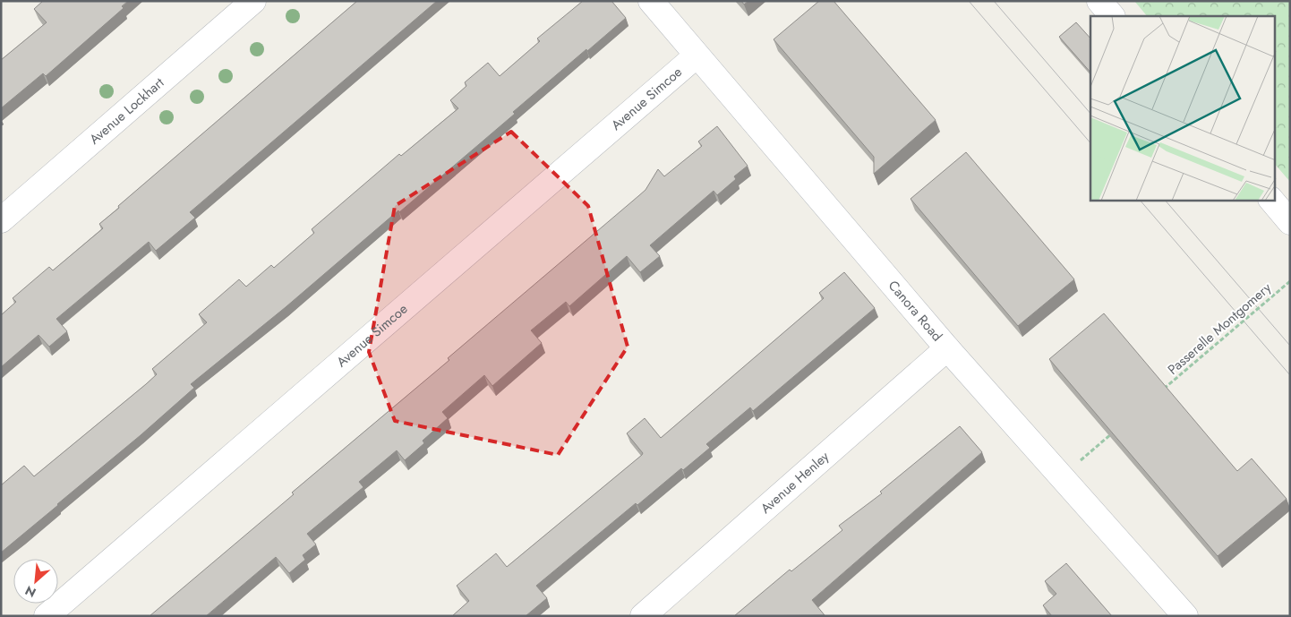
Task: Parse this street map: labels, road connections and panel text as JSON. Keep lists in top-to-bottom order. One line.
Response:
{"streets":{"street":["Avenue Simcoe","Avenue Lockhart","Canora Road","Avenue Henley"],"path":["Passerelle Montgomery"]},"crossings":[["Avenue Simcoe","Canora Road"],["Canora Road","Avenue Henley"]],"north":"bottom left"}
